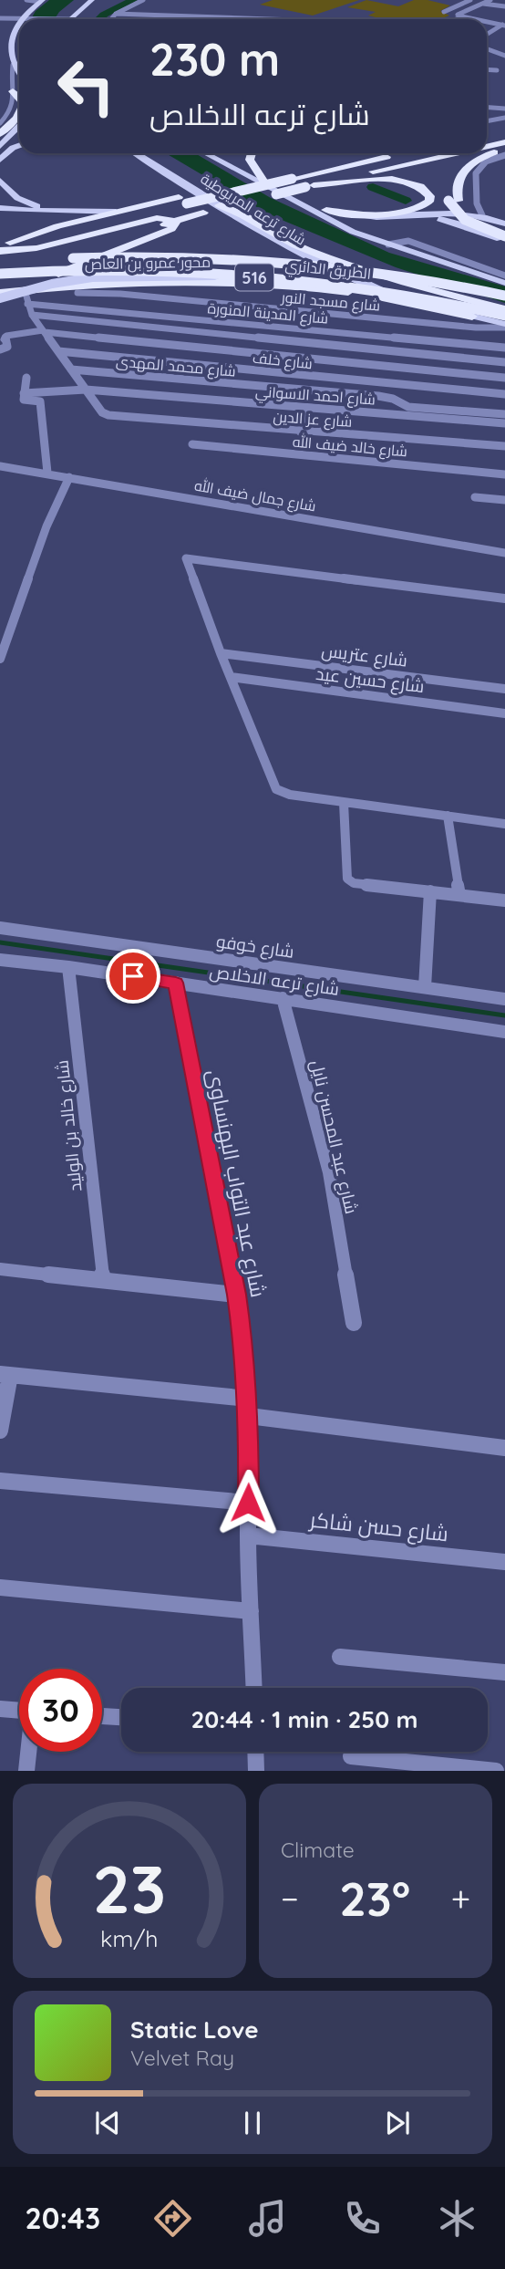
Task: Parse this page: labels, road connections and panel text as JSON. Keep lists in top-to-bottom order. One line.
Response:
{"streets":{"highway":["الطريق الدائري","516"],"main road":["شارع ترعه المريوطية","محور عمرو بن العاص"],"street":["شارع مسجد النور","شارع المدينة المنورة","شارع خلف","شارع محمد المهدى","شارع احمد الاسواني","شارع عز الدين","شارع خالد ضيف الله","شارع جمال ضيف الله","شارع عتريس","شارع حسين عيد","شارع خوفو","شارع ترعه الاخلاص","شارع خالد بن الوليد","شارع عبد المحسن نايل","شارع عبد التواب البهنساوى","شارع حسن شاكر"]},"crossings":[["شارع ترعه المريوطية","شارع مسجد النور"],["محور عمرو بن العاص","الطريق الدائري"],["شارع احمد الاسواني","شارع عز الدين"],["شارع ترعه الاخلاص","شارع خالد بن الوليد"],["شارع ترعه الاخلاص","شارع عبد المحسن نايل"],["شارع ترعه الاخلاص","شارع عبد التواب البهنساوى"],["شارع عبد التواب البهنساوى","شارع حسن شاكر"]],"page":{"turn":["230 m","شارع ترعه الاخلاص"],"limit":"30","trip":"20:44 · 1 min · 250 m","tile":"Climate","heat":["−","23°","+"],"song":["Static Love","Velvet Ray"],"tabs":"20:43","gauge":["23","km/h"]}}
